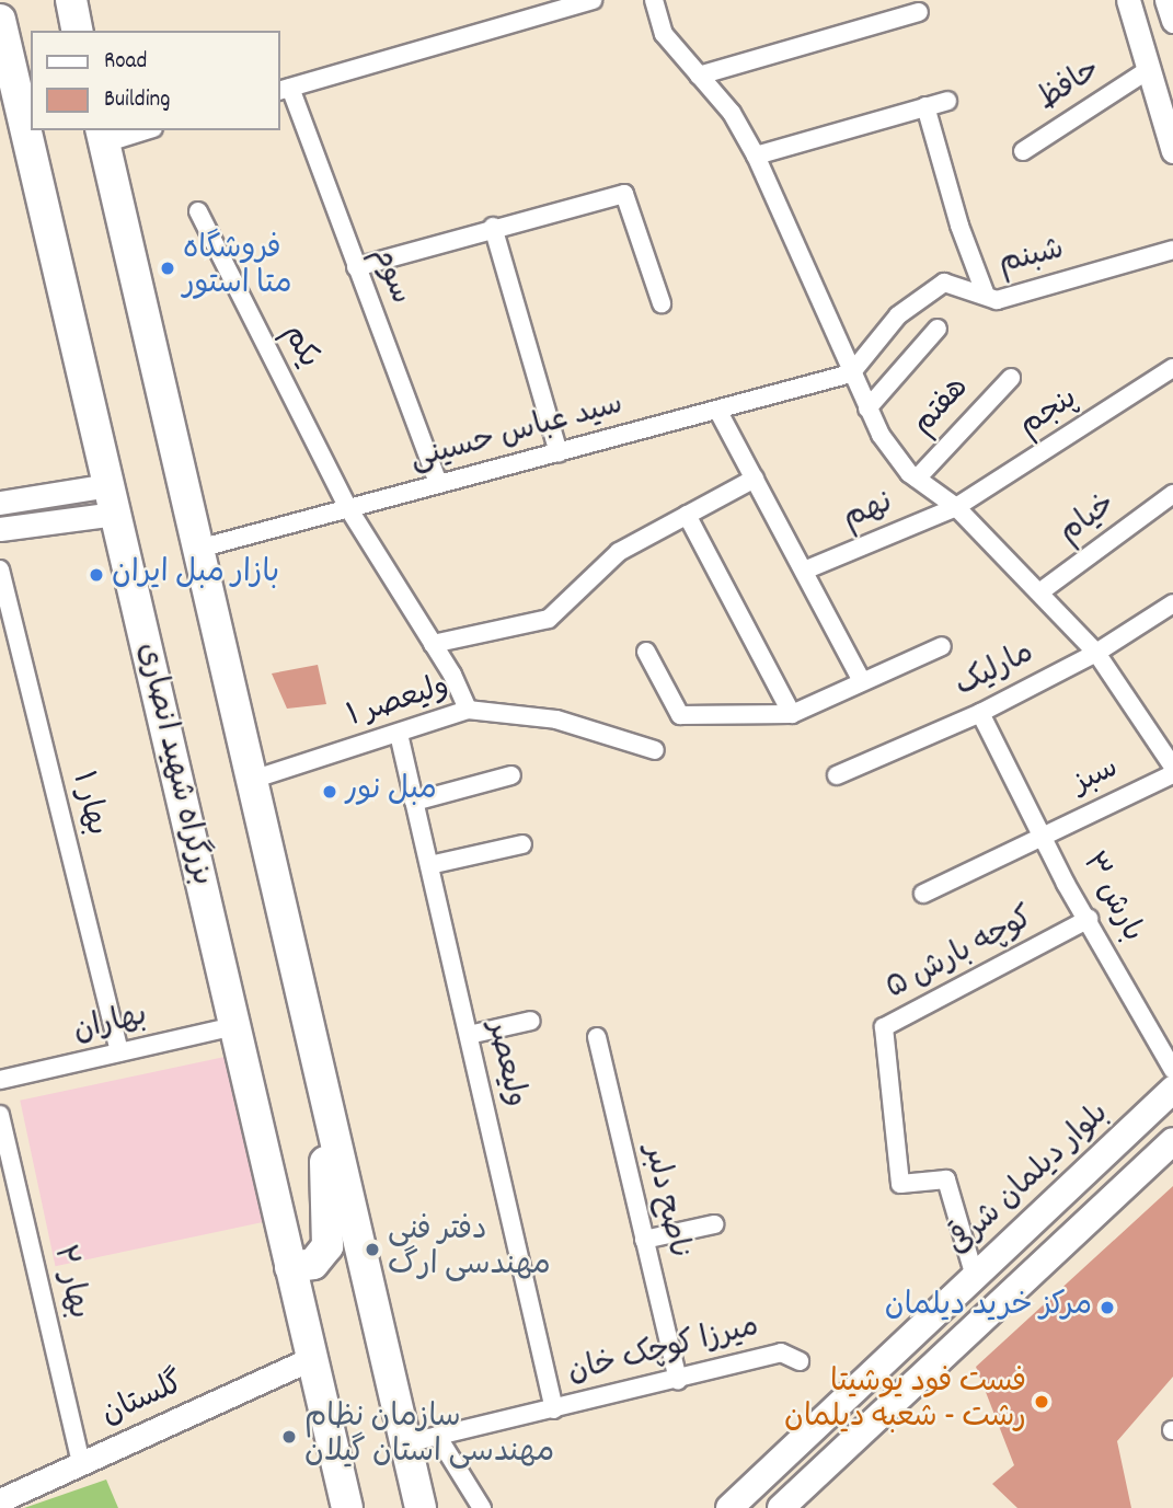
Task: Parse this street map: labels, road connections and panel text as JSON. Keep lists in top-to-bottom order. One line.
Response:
{"streets":{"highway":["بزرگراه شهید انصاری"],"main road":["بلوار دیلمان شرقی","گلستان"],"street":["حافظ","شبنم","سوم","یکم","هفتم","پنجم","سید عباس حسینی","نهم","خیام","مارلیک","ولیعصر ۱","سبز","بهار ۱","بارش ۳","کوچه بارش ۵","بهاران","ولیعصر","ناصح دلبر","بهار ۲","میرزا کوچک خان"]},"crossings":[["شبنم","سید عباس حسینی"],["سوم","سید عباس حسینی"],["یکم","سید عباس حسینی"],["یکم","ولیعصر ۱"],["پنجم","نهم"],["مارلیک","بارش ۳"],["ولیعصر ۱","ولیعصر"],["بزرگراه شهید انصاری","بهاران"],["بزرگراه شهید انصاری","گلستان"],["سبز","بارش ۳"],["بهار ۱","بهاران"],["بارش ۳","کوچه بارش ۵"],["کوچه بارش ۵","بلوار دیلمان شرقی"],["ولیعصر","میرزا کوچک خان"],["ناصح دلبر","میرزا کوچک خان"],["بهار ۲","گلستان"]],"places":["فروشگاه متا استور","بازار مبل ایران","مبل نور","دفتر فنی مهندسی ارگ","مرکز خرید دیلمان","فست فود یوشیتا رشت - شعبه دیلمان","سازمان نظام مهندسی استان گیلان"],"legend":["Road","Building"]}
